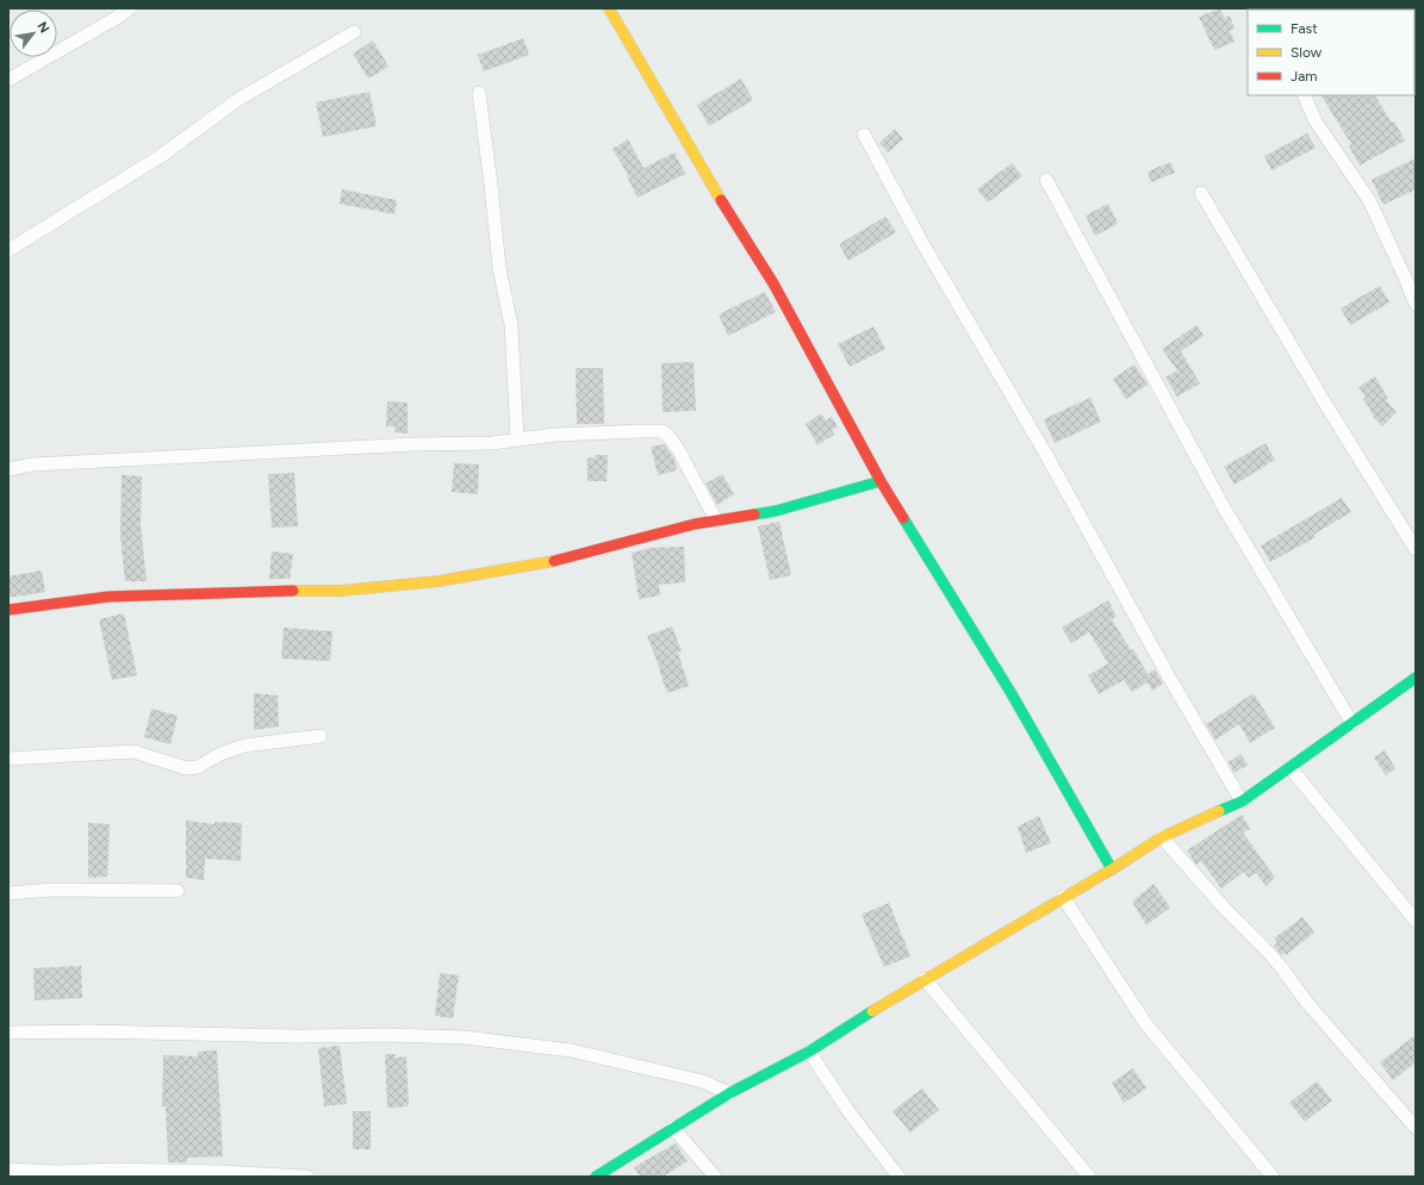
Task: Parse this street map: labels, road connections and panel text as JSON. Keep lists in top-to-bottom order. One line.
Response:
{"legend":["Fast","Slow","Jam"],"north":"top right"}
